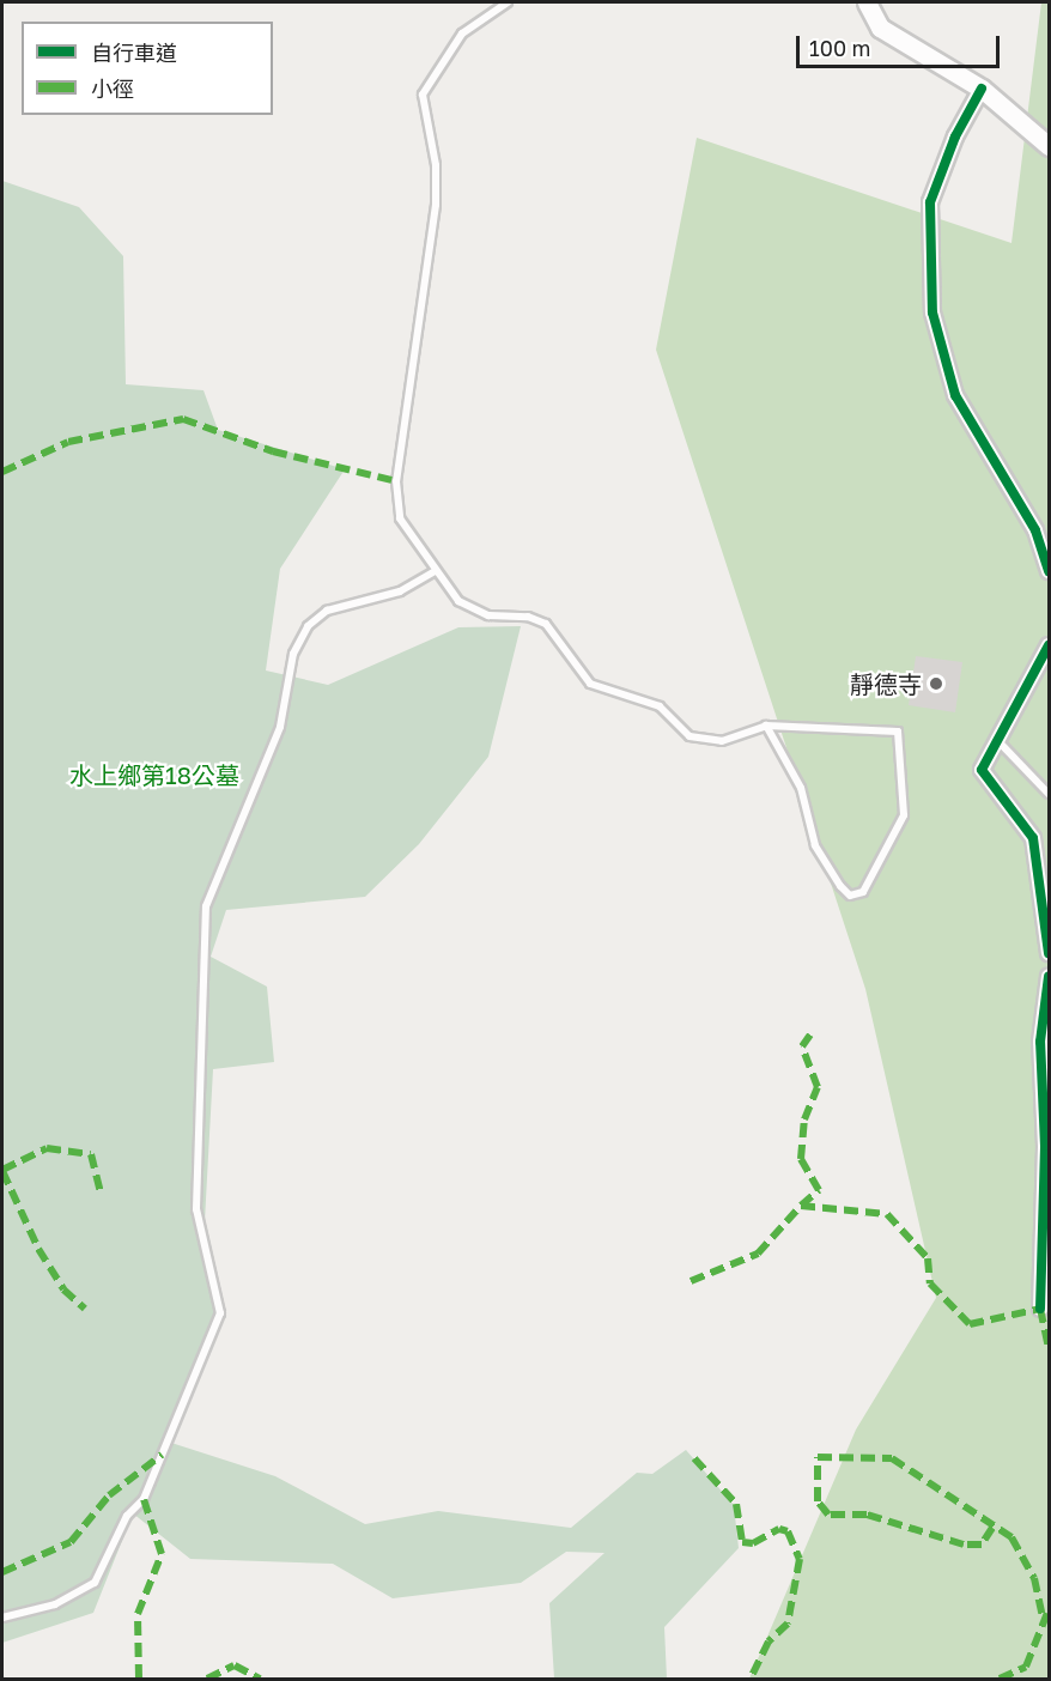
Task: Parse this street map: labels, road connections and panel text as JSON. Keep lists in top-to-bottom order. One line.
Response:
{"parks":["水上鄉第18公墓"],"places":["靜德寺"],"legend":["自行車道","小徑"],"scale_bar":"100 m"}
